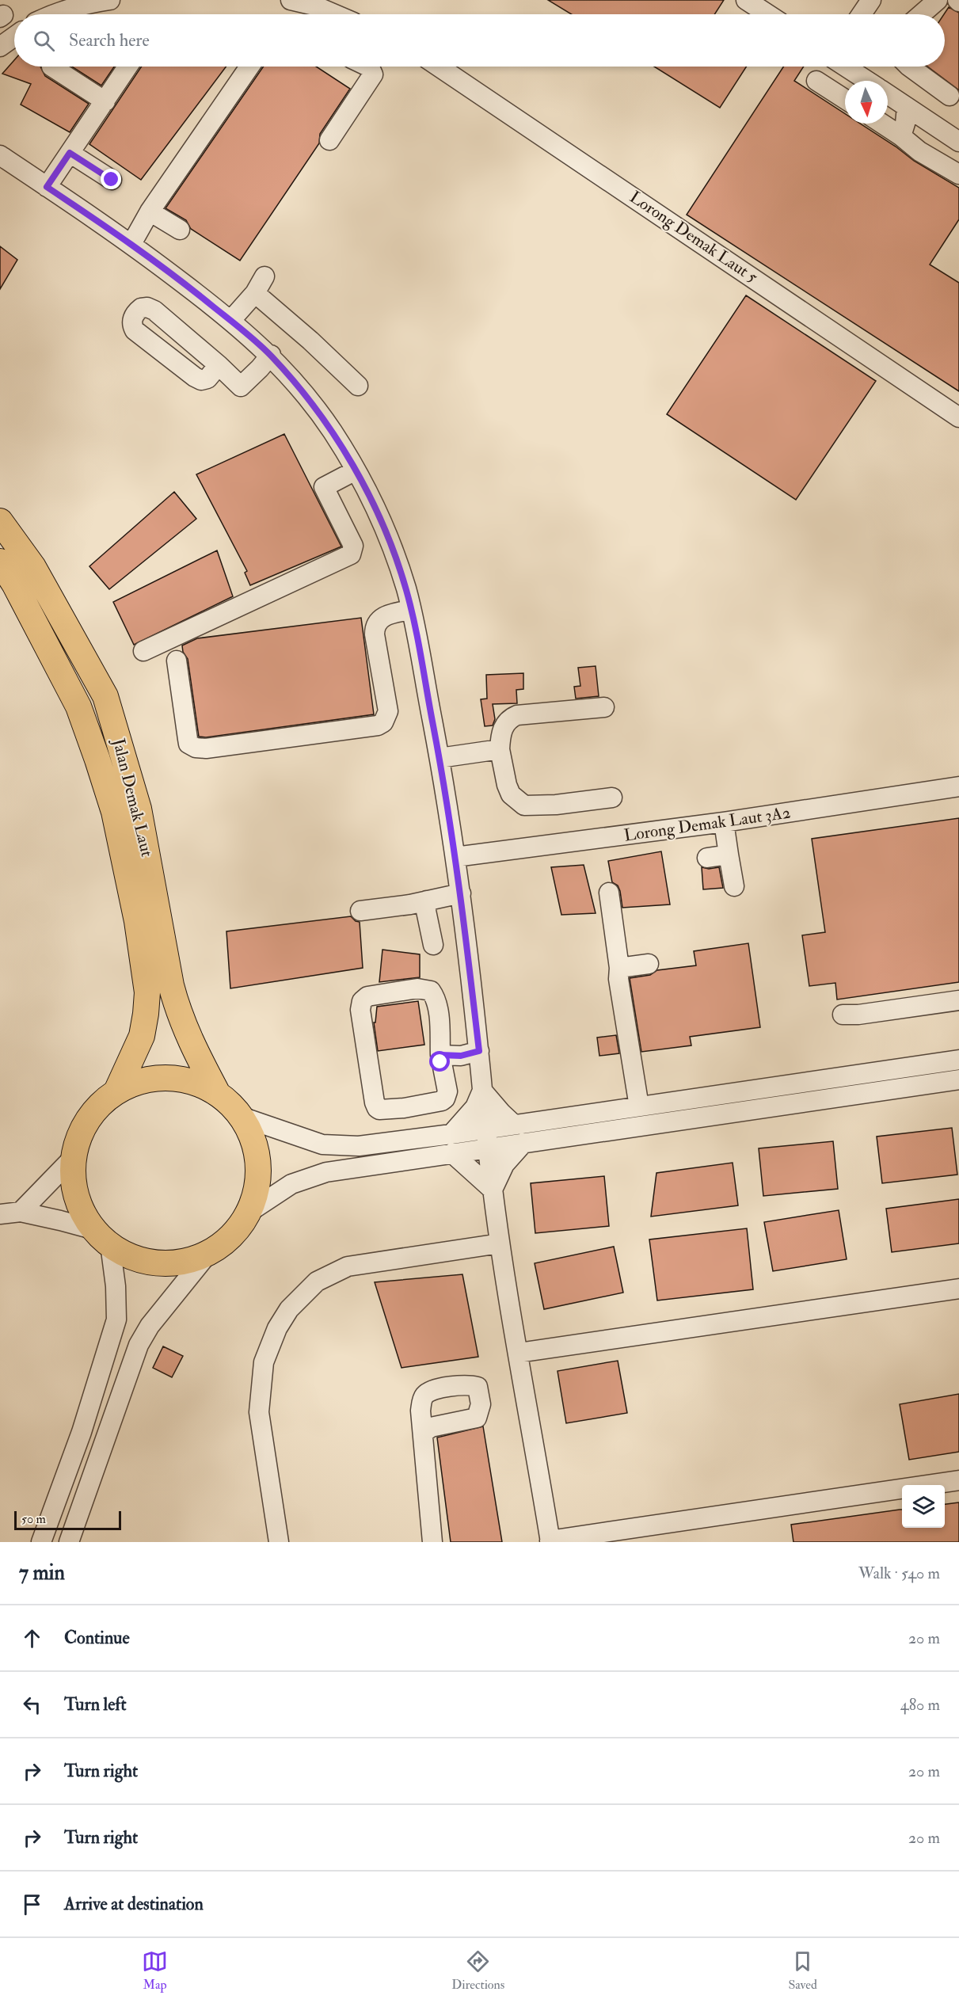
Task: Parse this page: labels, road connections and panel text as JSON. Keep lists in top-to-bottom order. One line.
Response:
{"streets":{"main road":["Jalan Demak Laut"],"street":["Lorong Demak Laut 5","Lorong Demak Laut 3A2"]},"scale_bar":"50 m","north":"bottom","page":{"search":"Search here","scale":"50 m","heading":["7 min","Walk · 540 m"],"list":[["Continue","20 m"],["Turn left","480 m"],["Turn right","20 m"],["Turn right","20 m"],"Arrive at destination"],"nav":["Map","Directions","Saved"]}}
